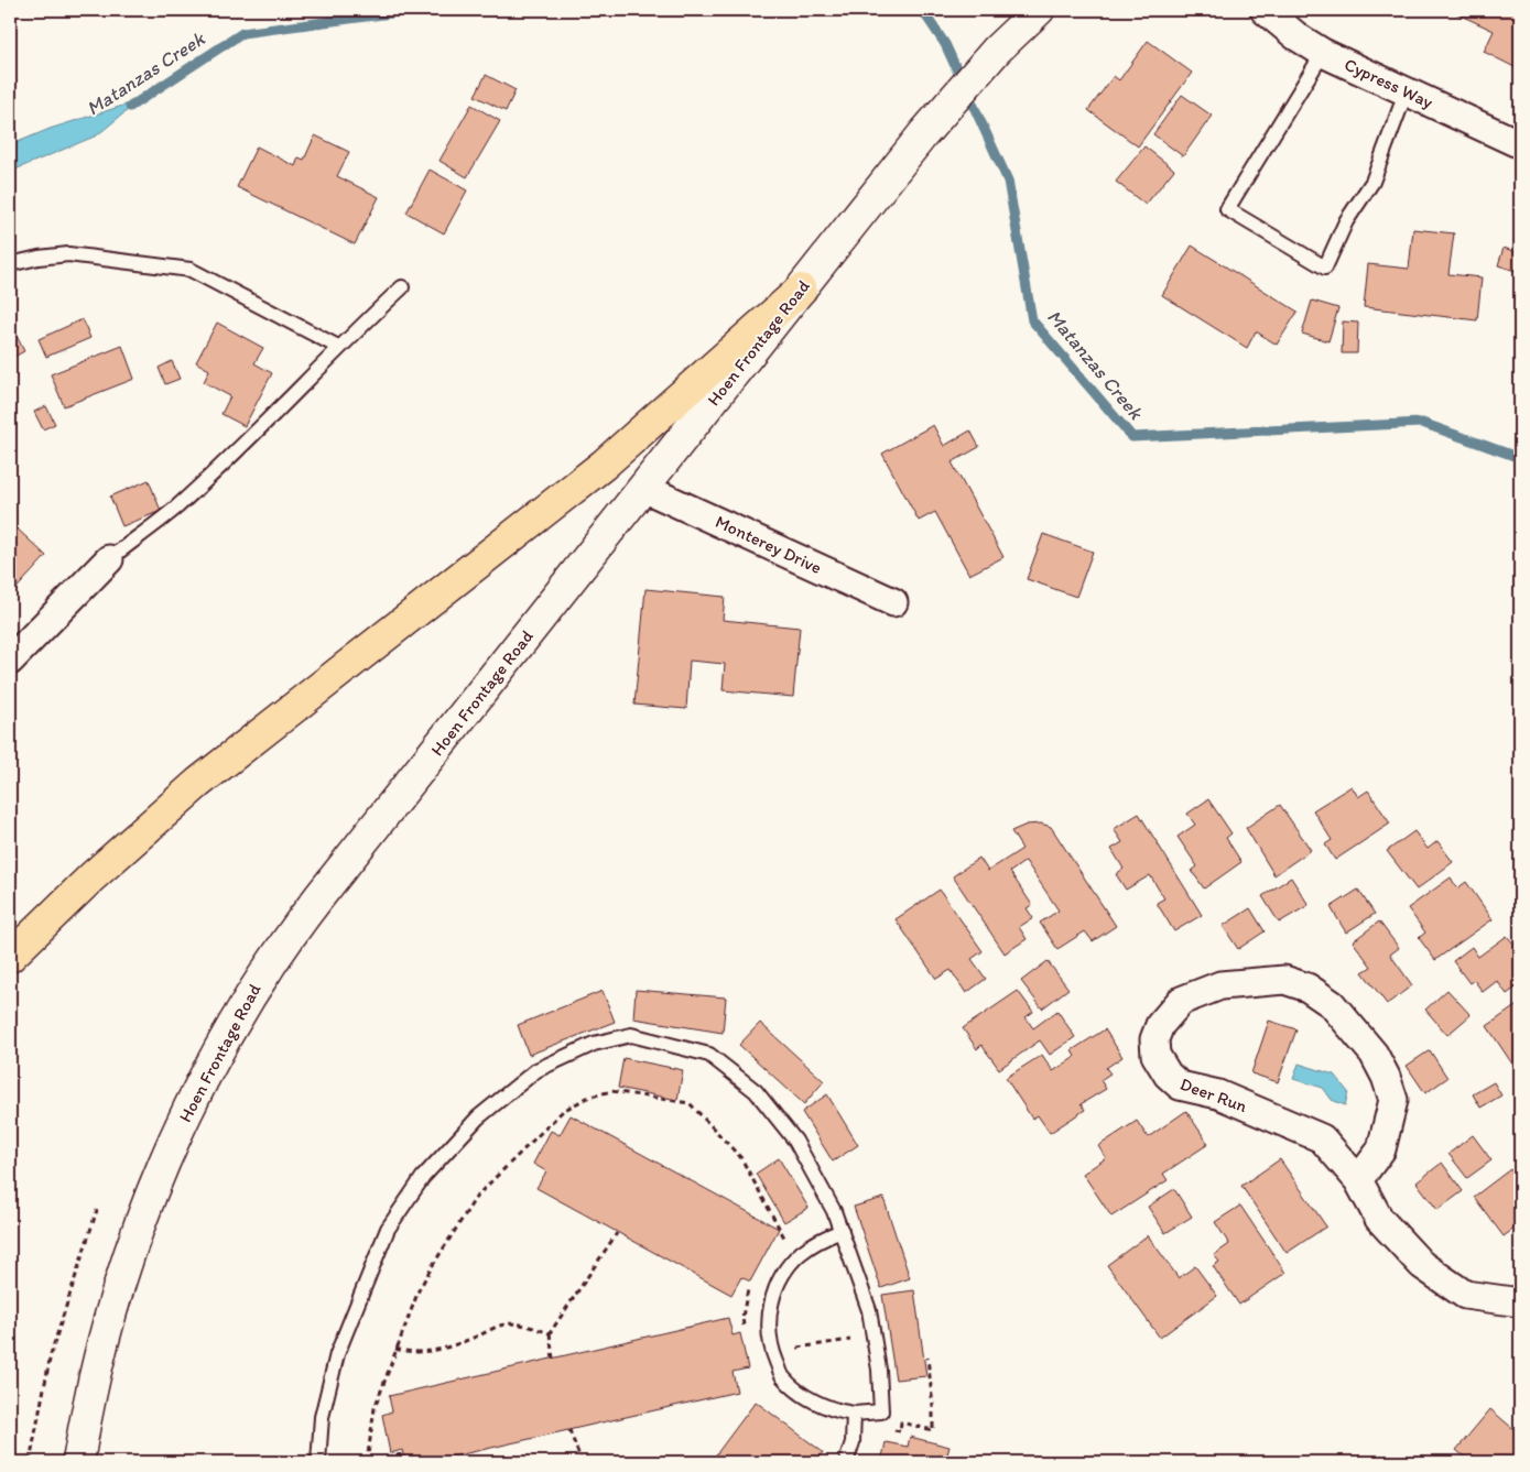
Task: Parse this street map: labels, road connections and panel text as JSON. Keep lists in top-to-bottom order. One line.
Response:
{"streets":{"street":["Cypress Way","Hoen Frontage Road","Monterey Drive","Deer Run"]},"crossings":[["Hoen Frontage Road","Monterey Drive"]],"water":["Matanzas Creek"]}
